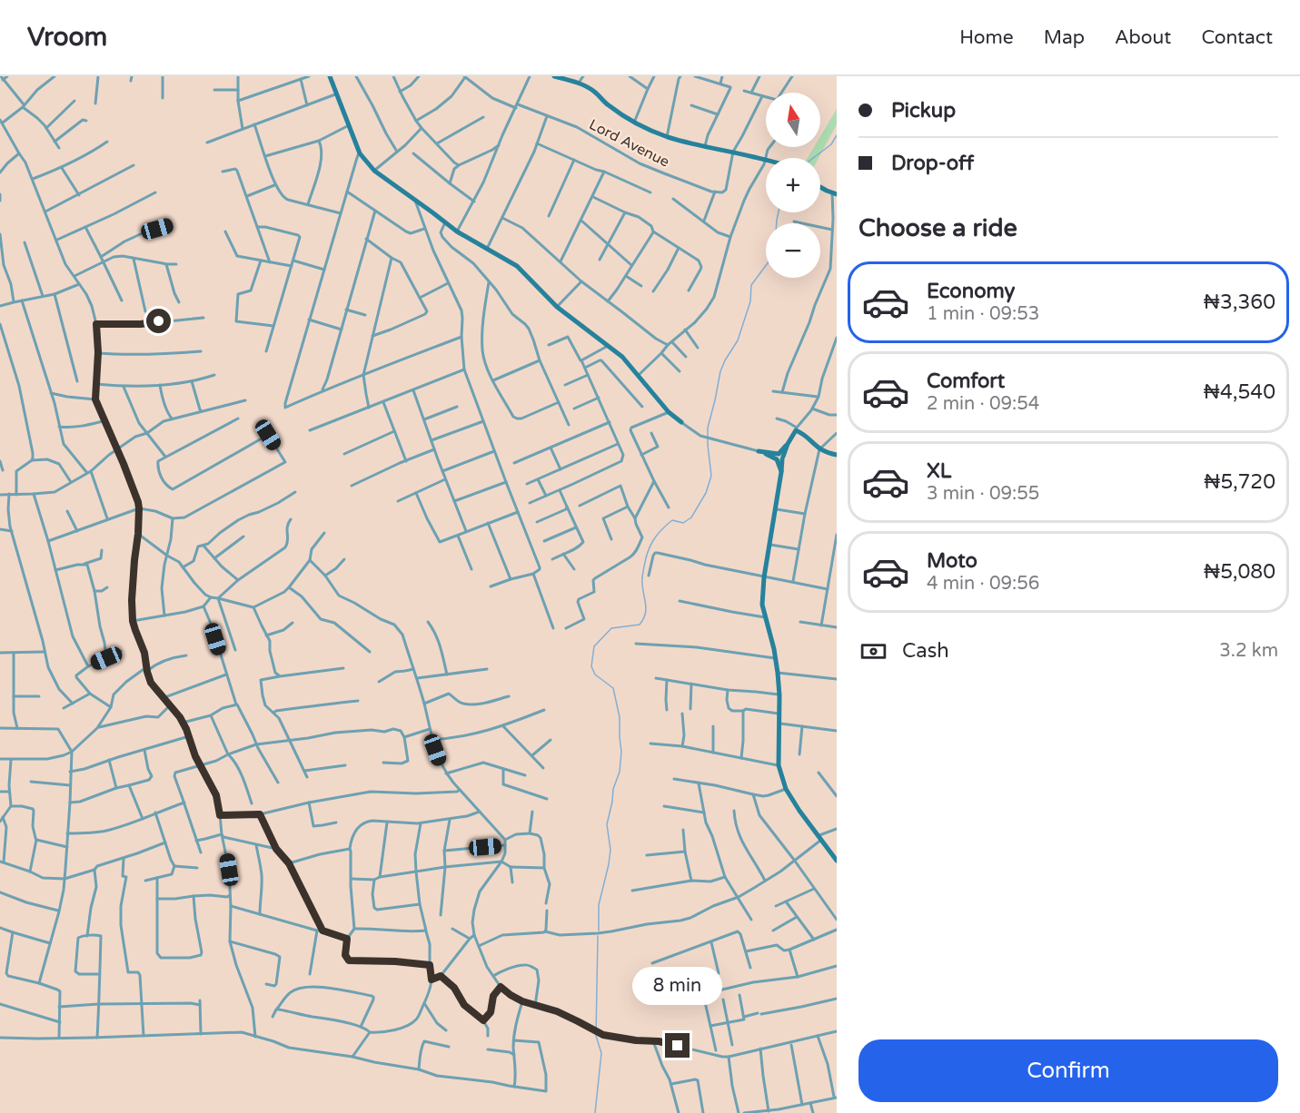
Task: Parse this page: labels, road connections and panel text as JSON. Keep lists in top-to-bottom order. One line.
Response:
{"streets":{"street":["Lord Avenue"]},"north":"top","page":{"header":"Vroom","nav":["Home","Map","About","Contact"],"banner":["Pickup","Drop-off"],"map_buttons":["+","−"],"heading":"Choose a ride","list":[{"name":"Economy","note":"1 min · 09:53","value":"₦3,360"},{"name":"Comfort","note":"2 min · 09:54","value":"₦4,540"},{"name":"XL","note":"3 min · 09:55","value":"₦5,720"},{"name":"Moto","note":"4 min · 09:56","value":"₦5,080"}],"pay":["Cash","3.2 km"],"bubble":"8 min","buttons":"Confirm"}}
